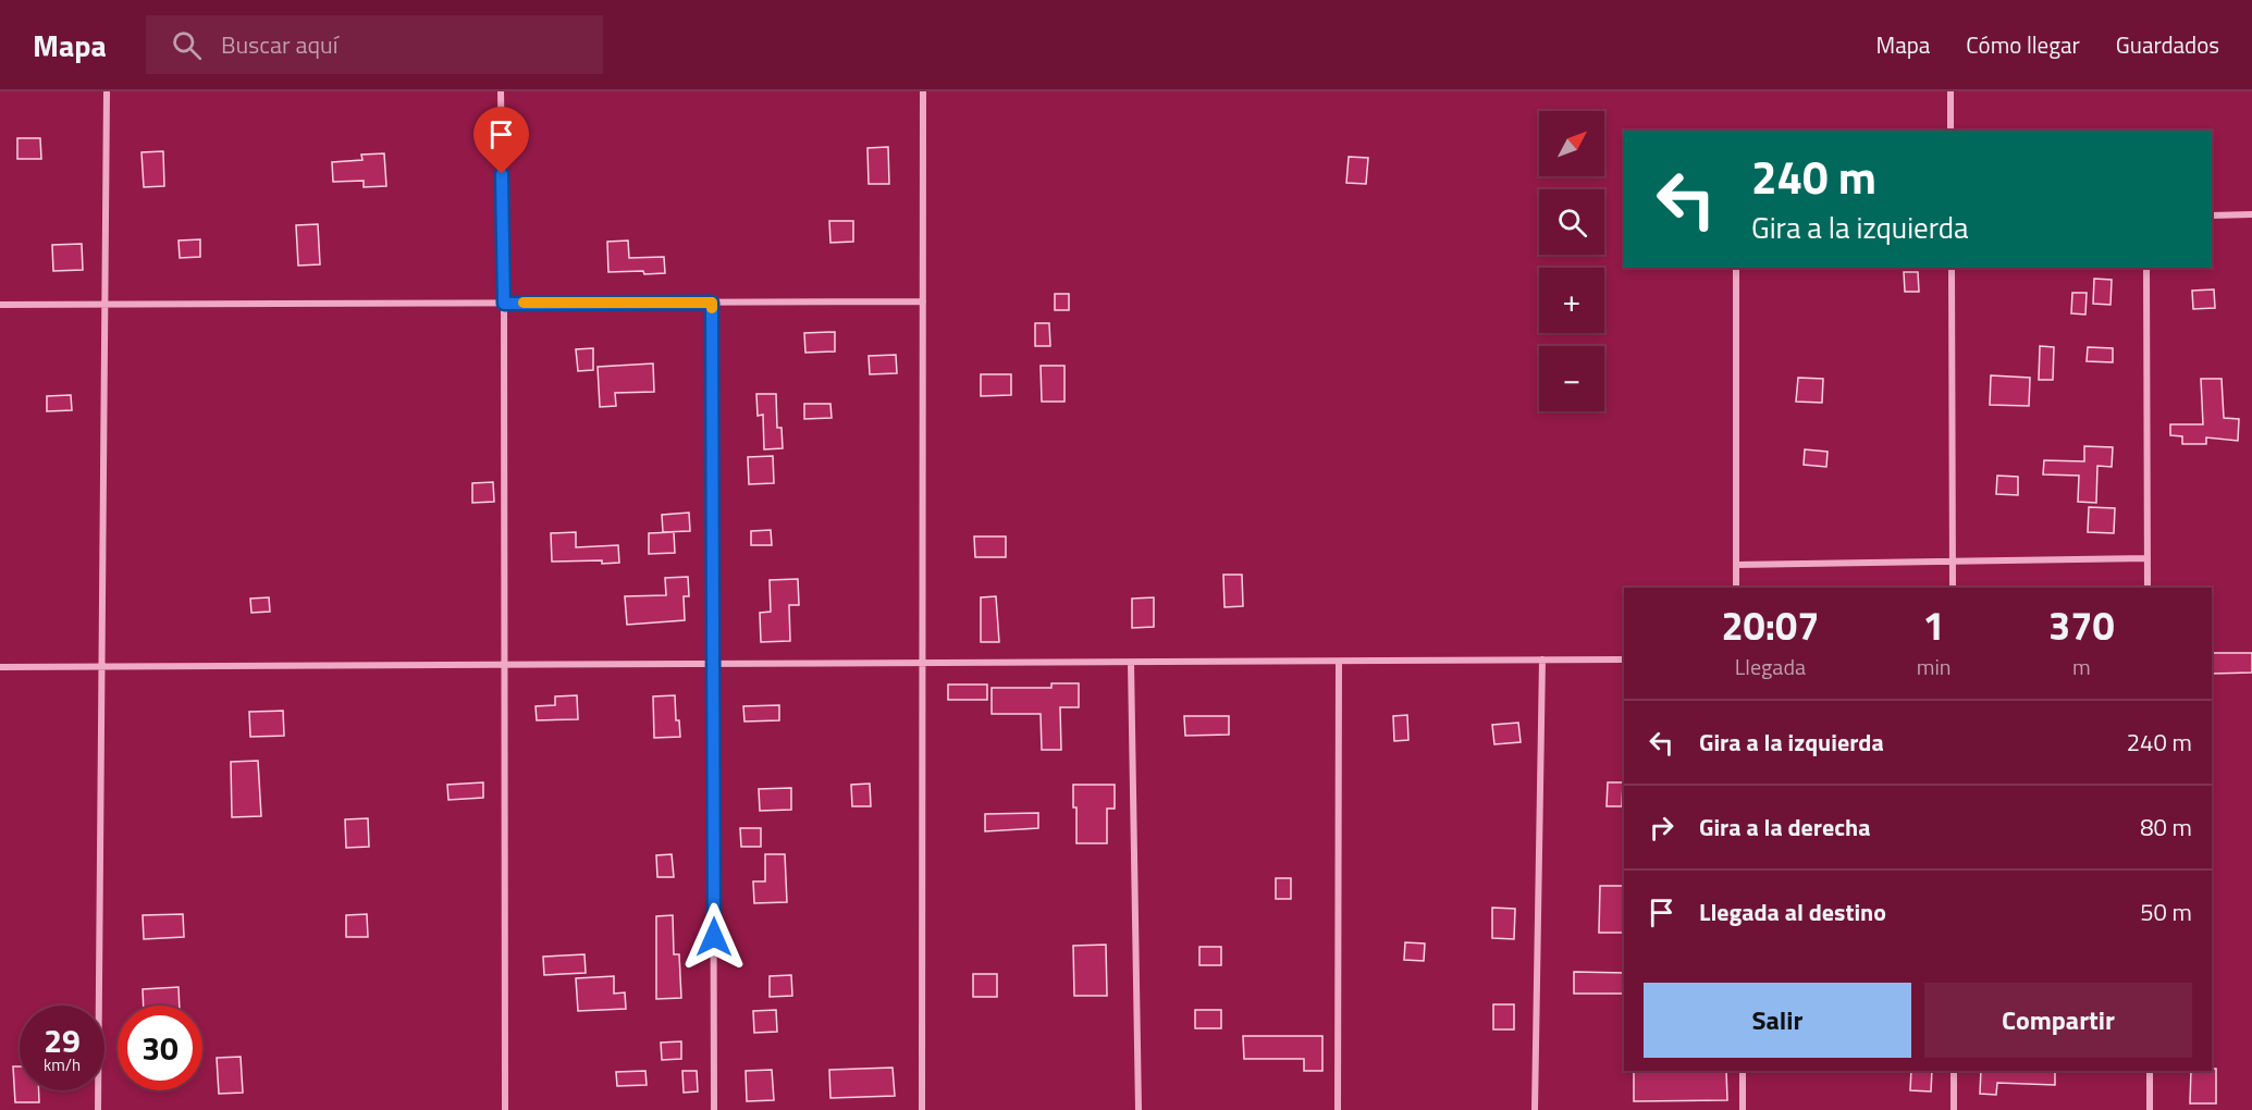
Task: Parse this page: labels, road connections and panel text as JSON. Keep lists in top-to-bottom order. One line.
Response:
{"north":"top right","page":{"header":"Mapa","search":"Buscar aquí","nav":["Mapa","Cómo llegar","Guardados"],"map_buttons":["+","−"],"turn":["240 m","Gira a la izquierda"],"eta":["20:07","Llegada","1","min","370","m"],"list":[{"name":"Gira a la izquierda","value":"240 m"},{"name":"Gira a la derecha","value":"80 m"},{"name":"Llegada al destino","value":"50 m"}],"buttons":["Salir","Compartir"],"speed":"29 km/h","limit":"30"}}
